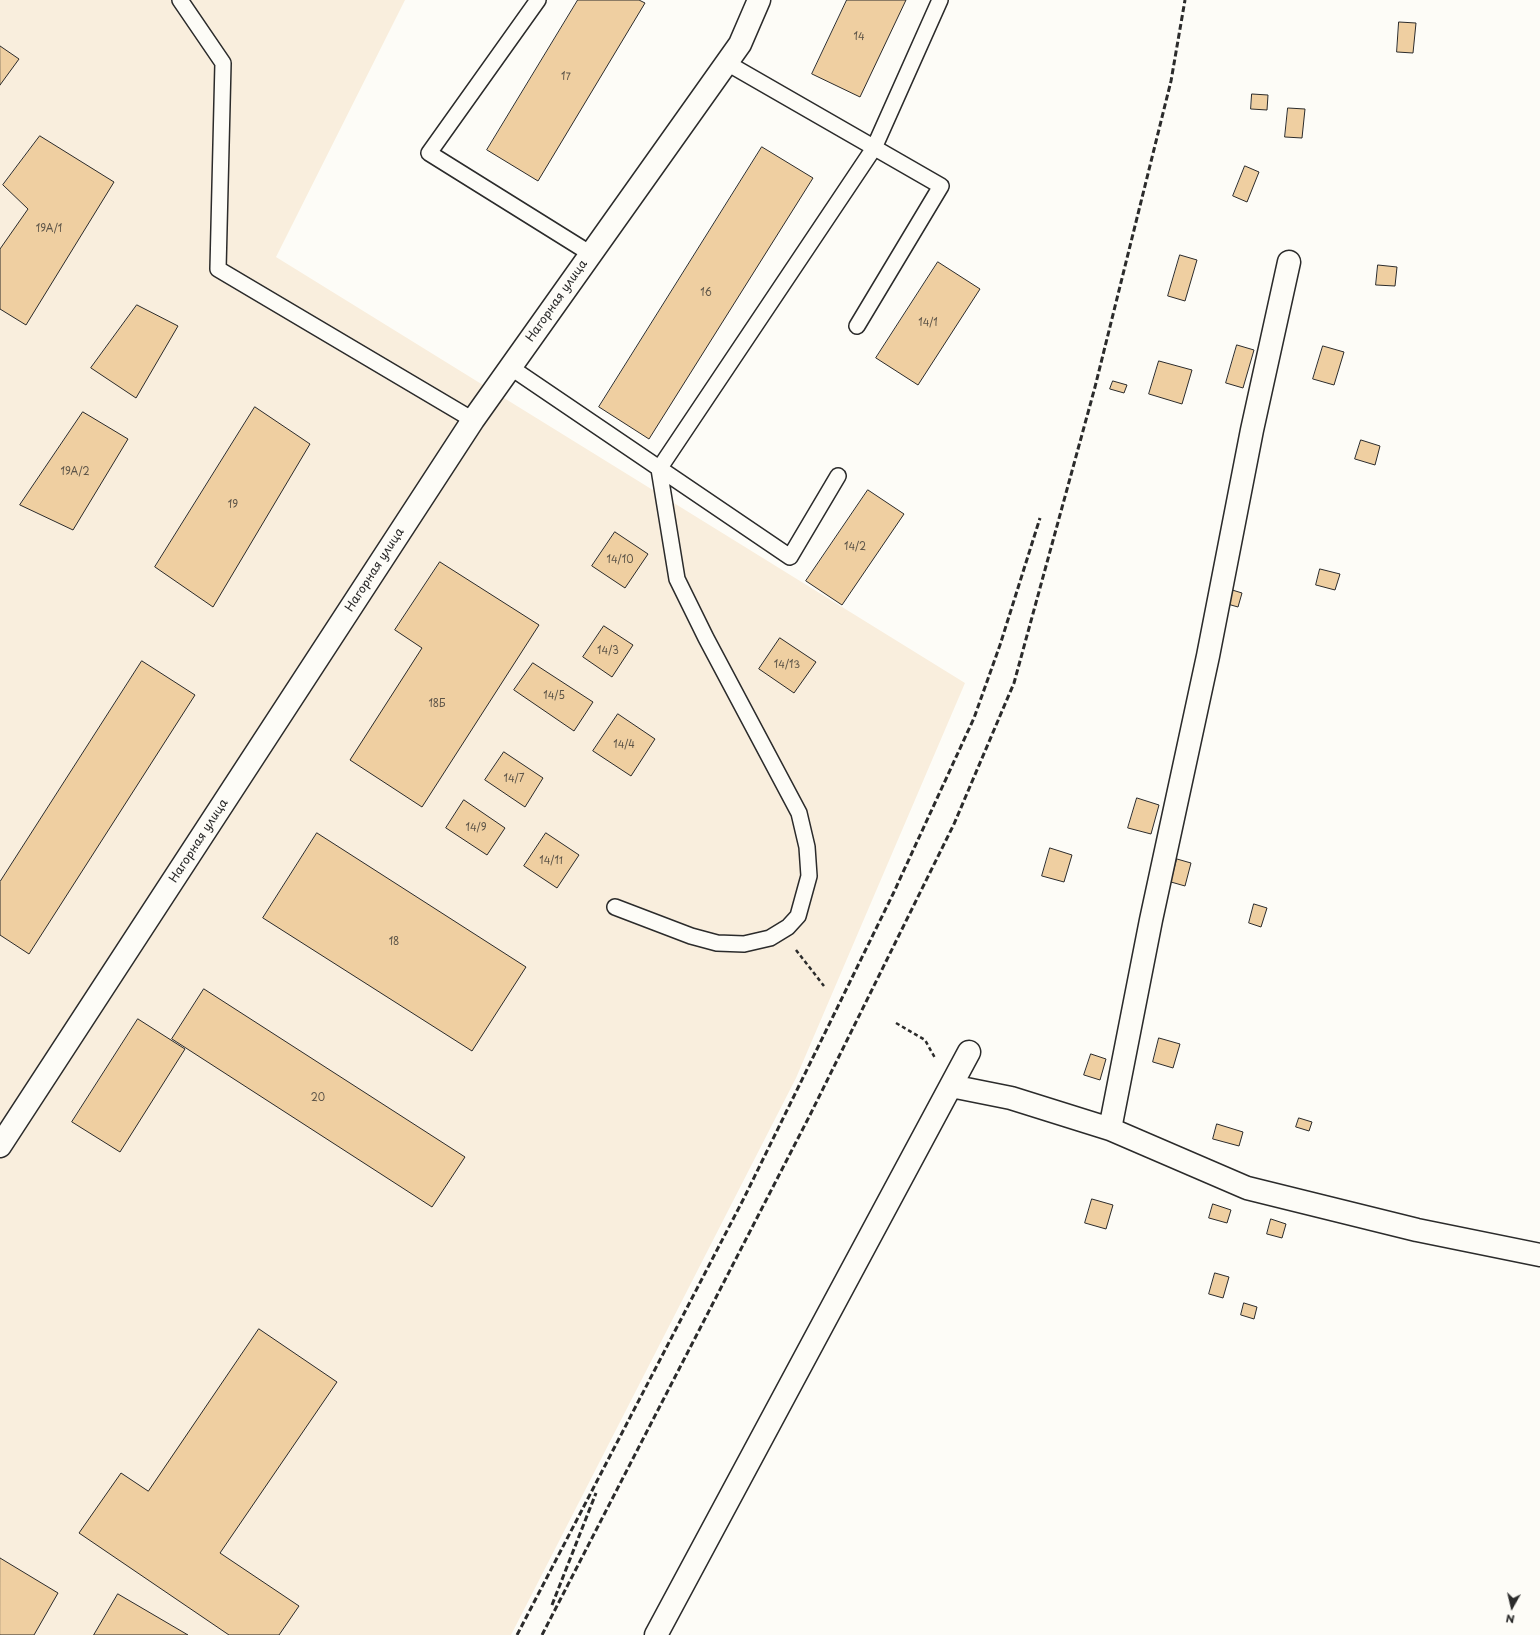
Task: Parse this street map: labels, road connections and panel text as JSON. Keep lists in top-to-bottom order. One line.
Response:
{"streets":{"street":["Нагорная улица"]},"house_numbers":["14","17","19А/1","16","14/1","19А/2","19","14/2","14/10","14/3","14/13","14/5","18Б","14/4","14/7","14/9","14/11","18","20"],"north":"bottom"}
